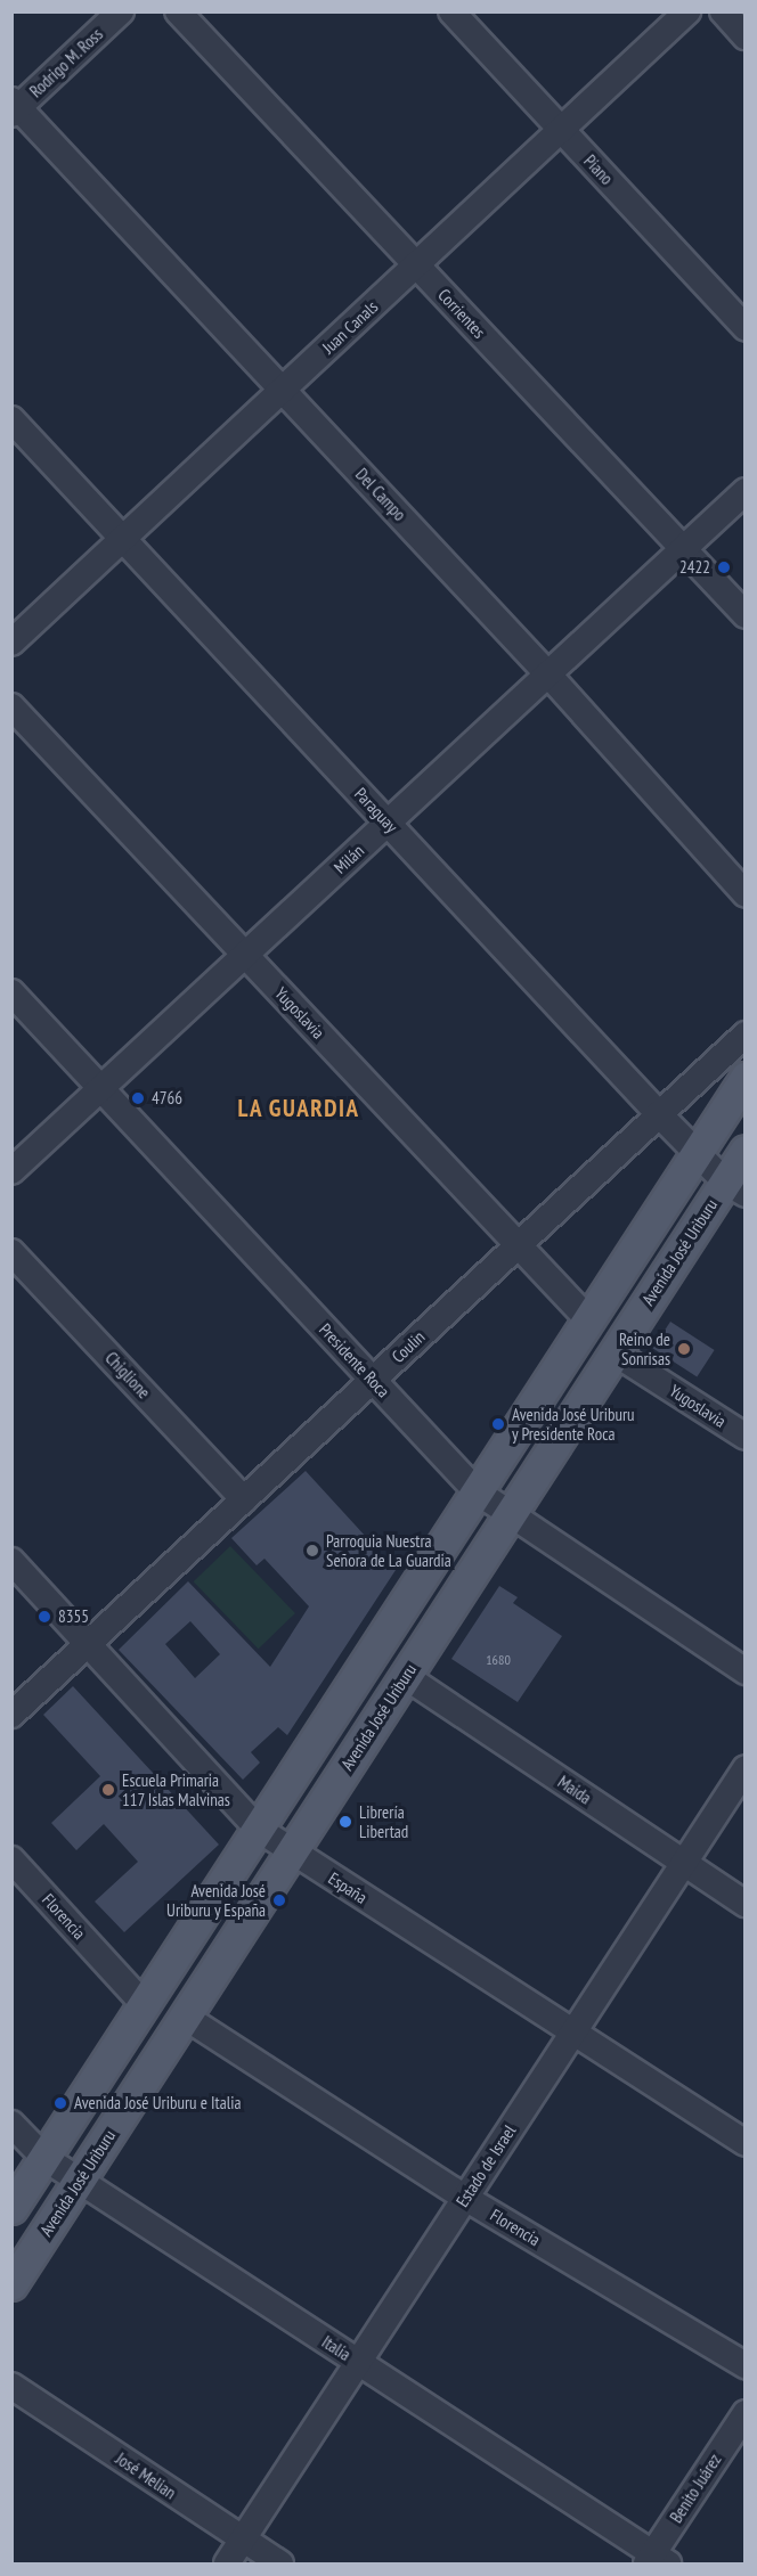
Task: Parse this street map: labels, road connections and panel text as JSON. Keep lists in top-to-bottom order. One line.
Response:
{"streets":{"main road":["Avenida José Uriburu"],"street":["Rodrigo M. Ross","Piano","Corrientes","Juan Canals","Del Campo","Paraguay","Milán","Yugoslavia","Coulin","Presidente Roca","Chiglione","Maida","España","Florencia","Estado de Israel","Italia","José Melian","Benito Juárez"]},"crossings":[["Rodrigo M. Ross","Del Campo"],["Piano","Juan Canals"],["Corrientes","Juan Canals"],["Corrientes","Milán"],["Juan Canals","Del Campo"],["Juan Canals","Paraguay"],["Del Campo","Milán"],["Paraguay","Milán"],["Paraguay","Avenida José Uriburu"],["Paraguay","Coulin"],["Milán","Yugoslavia"],["Milán","Presidente Roca"],["Yugoslavia","Avenida José Uriburu"],["Yugoslavia","Coulin"],["Avenida José Uriburu","Presidente Roca"],["Avenida José Uriburu","Maida"],["Avenida José Uriburu","España"],["Avenida José Uriburu","Florencia"],["Avenida José Uriburu","Italia"],["Coulin","Presidente Roca"],["Coulin","Chiglione"],["Coulin","España"],["Maida","Estado de Israel"],["España","Estado de Israel"],["Florencia","Estado de Israel"],["Estado de Israel","Italia"],["Estado de Israel","José Melian"],["Italia","Benito Juárez"]],"districts":["LA GUARDIA"],"places":["2422","4766","Reino de Sonrisas","Avenida José Uriburu y Presidente Roca","Parroquia Nuestra Señora de La Guardia","8355","Escuela Primaria 117 Islas Malvinas","Librería Libertad","Avenida José Uriburu y España","Avenida José Uriburu e Italia"],"house_numbers":["1680"]}
